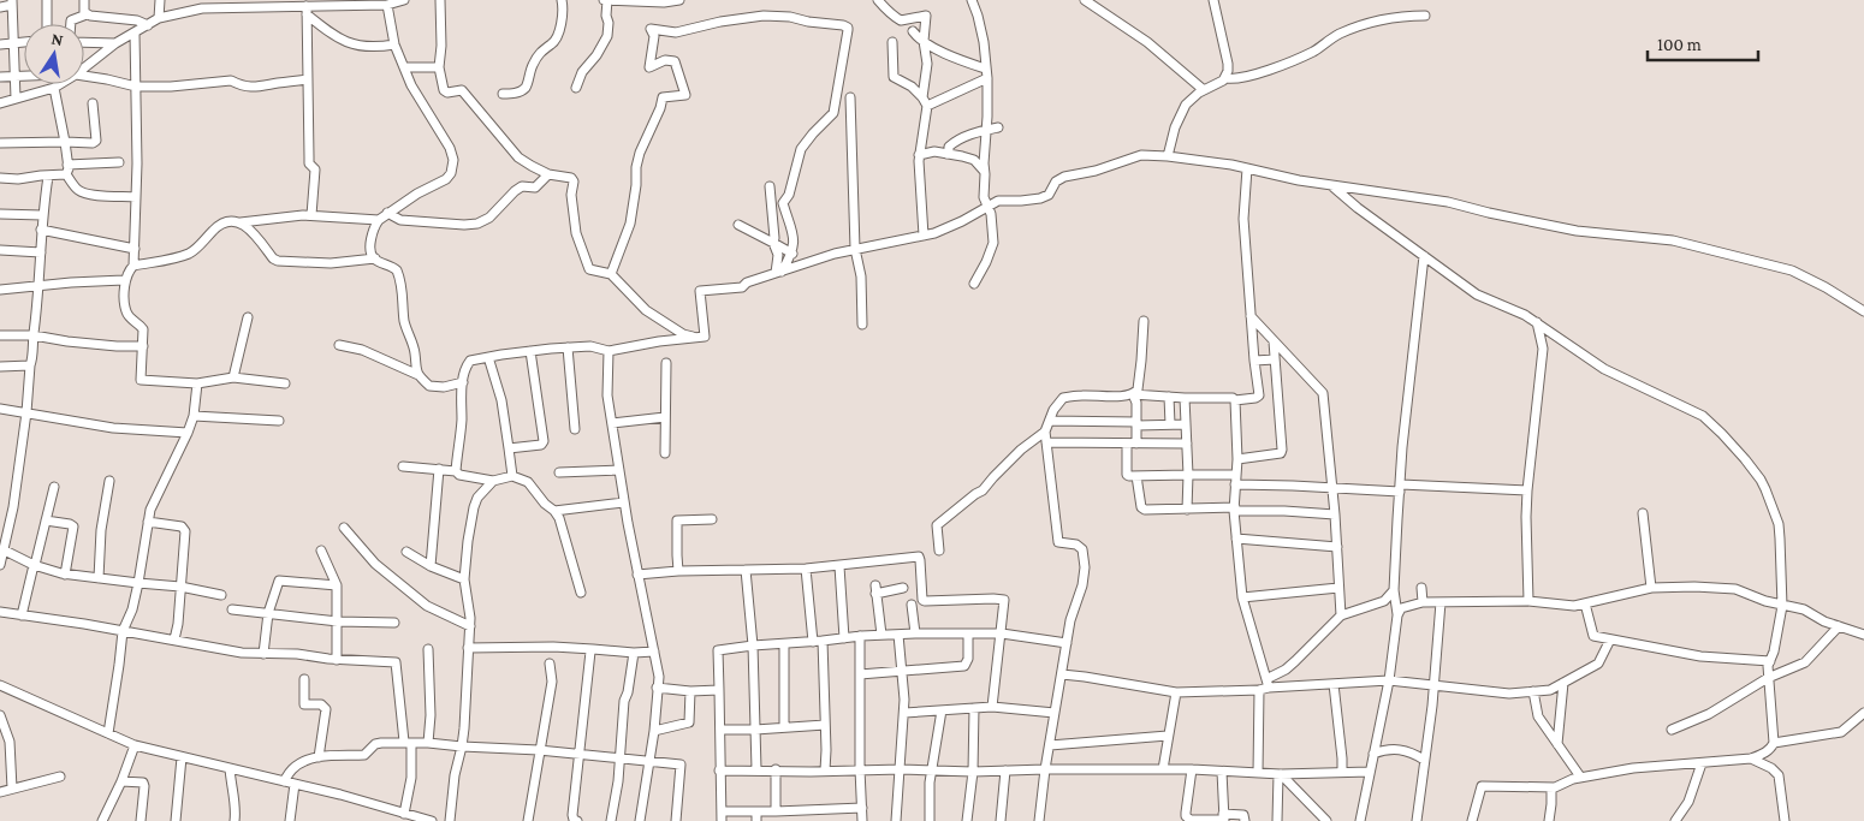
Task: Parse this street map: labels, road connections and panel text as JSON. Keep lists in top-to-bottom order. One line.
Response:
{"scale_bar":"100 m","north":"top"}
